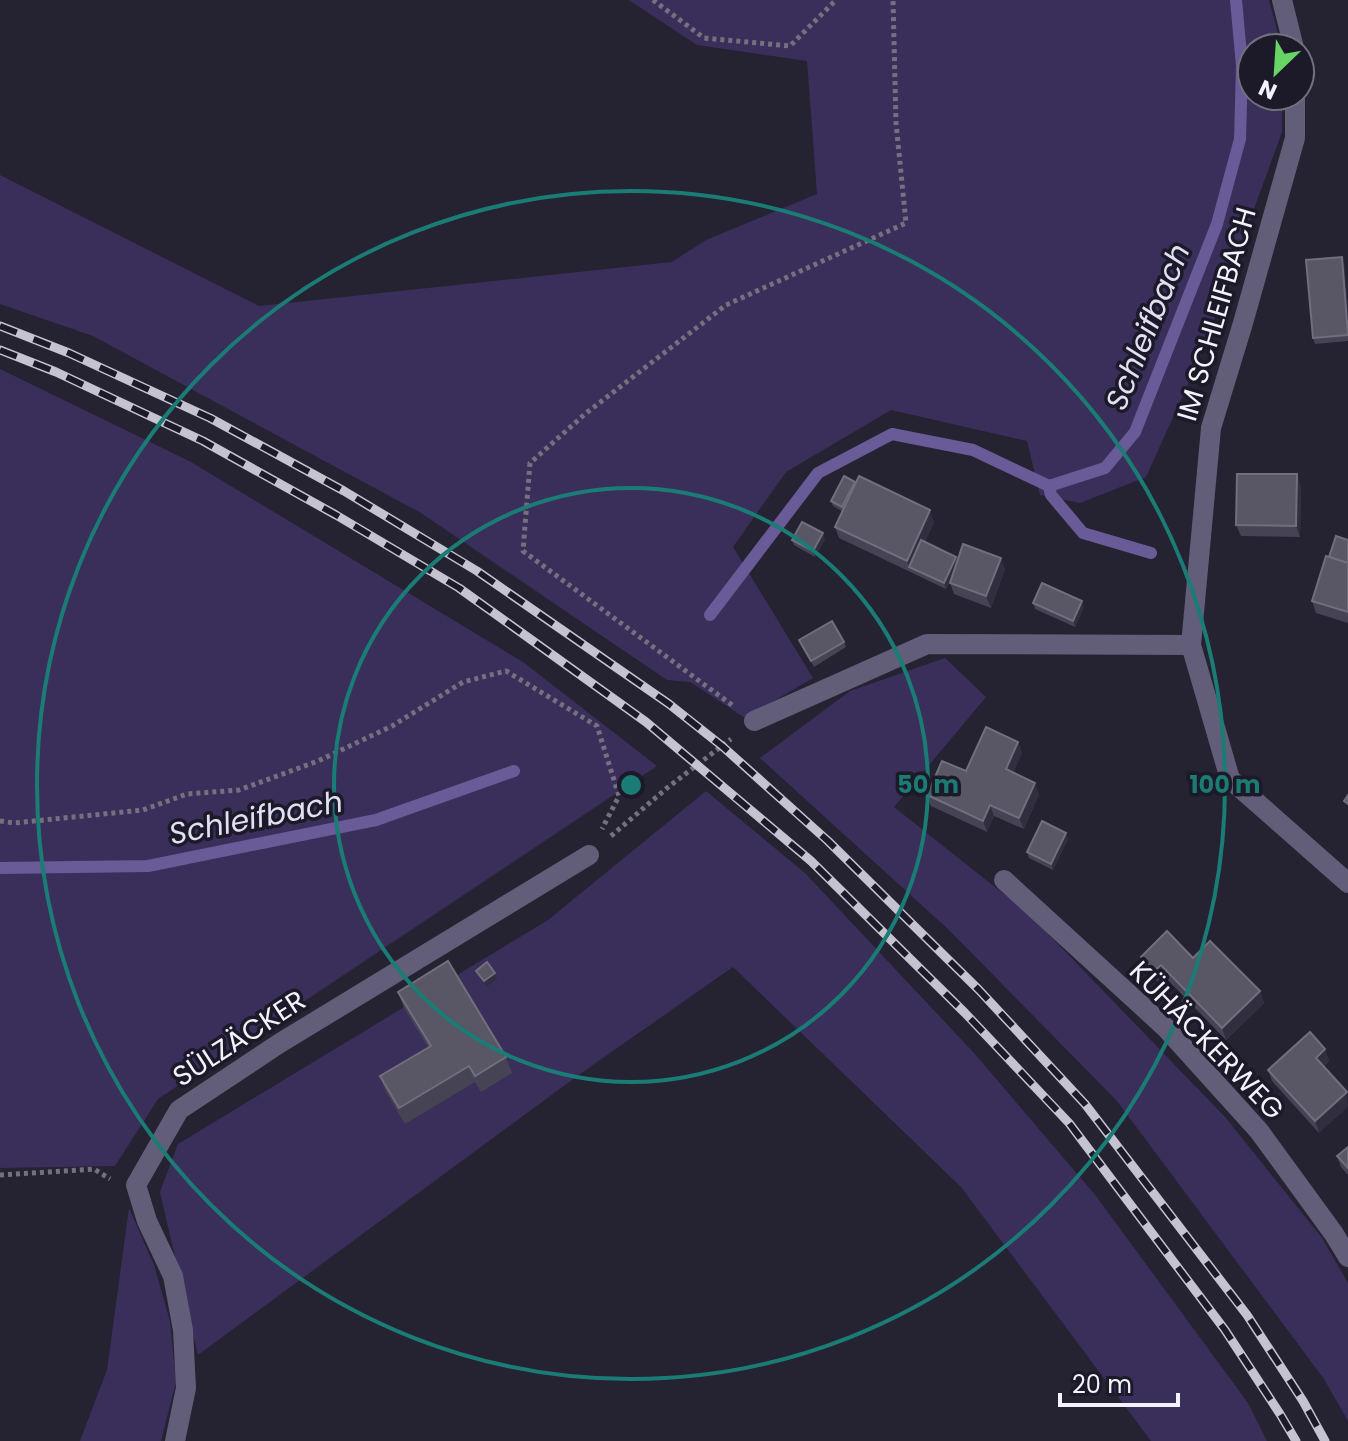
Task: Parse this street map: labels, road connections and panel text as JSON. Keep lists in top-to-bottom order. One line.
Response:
{"streets":{"street":["IM SCHLEIFBACH","SÜLZÄCKER","KÜHÄCKERWEG"]},"water":["Schleifbach"],"scale_bar":"20 m","north":"bottom left","rings":["50 m","100 m"]}
